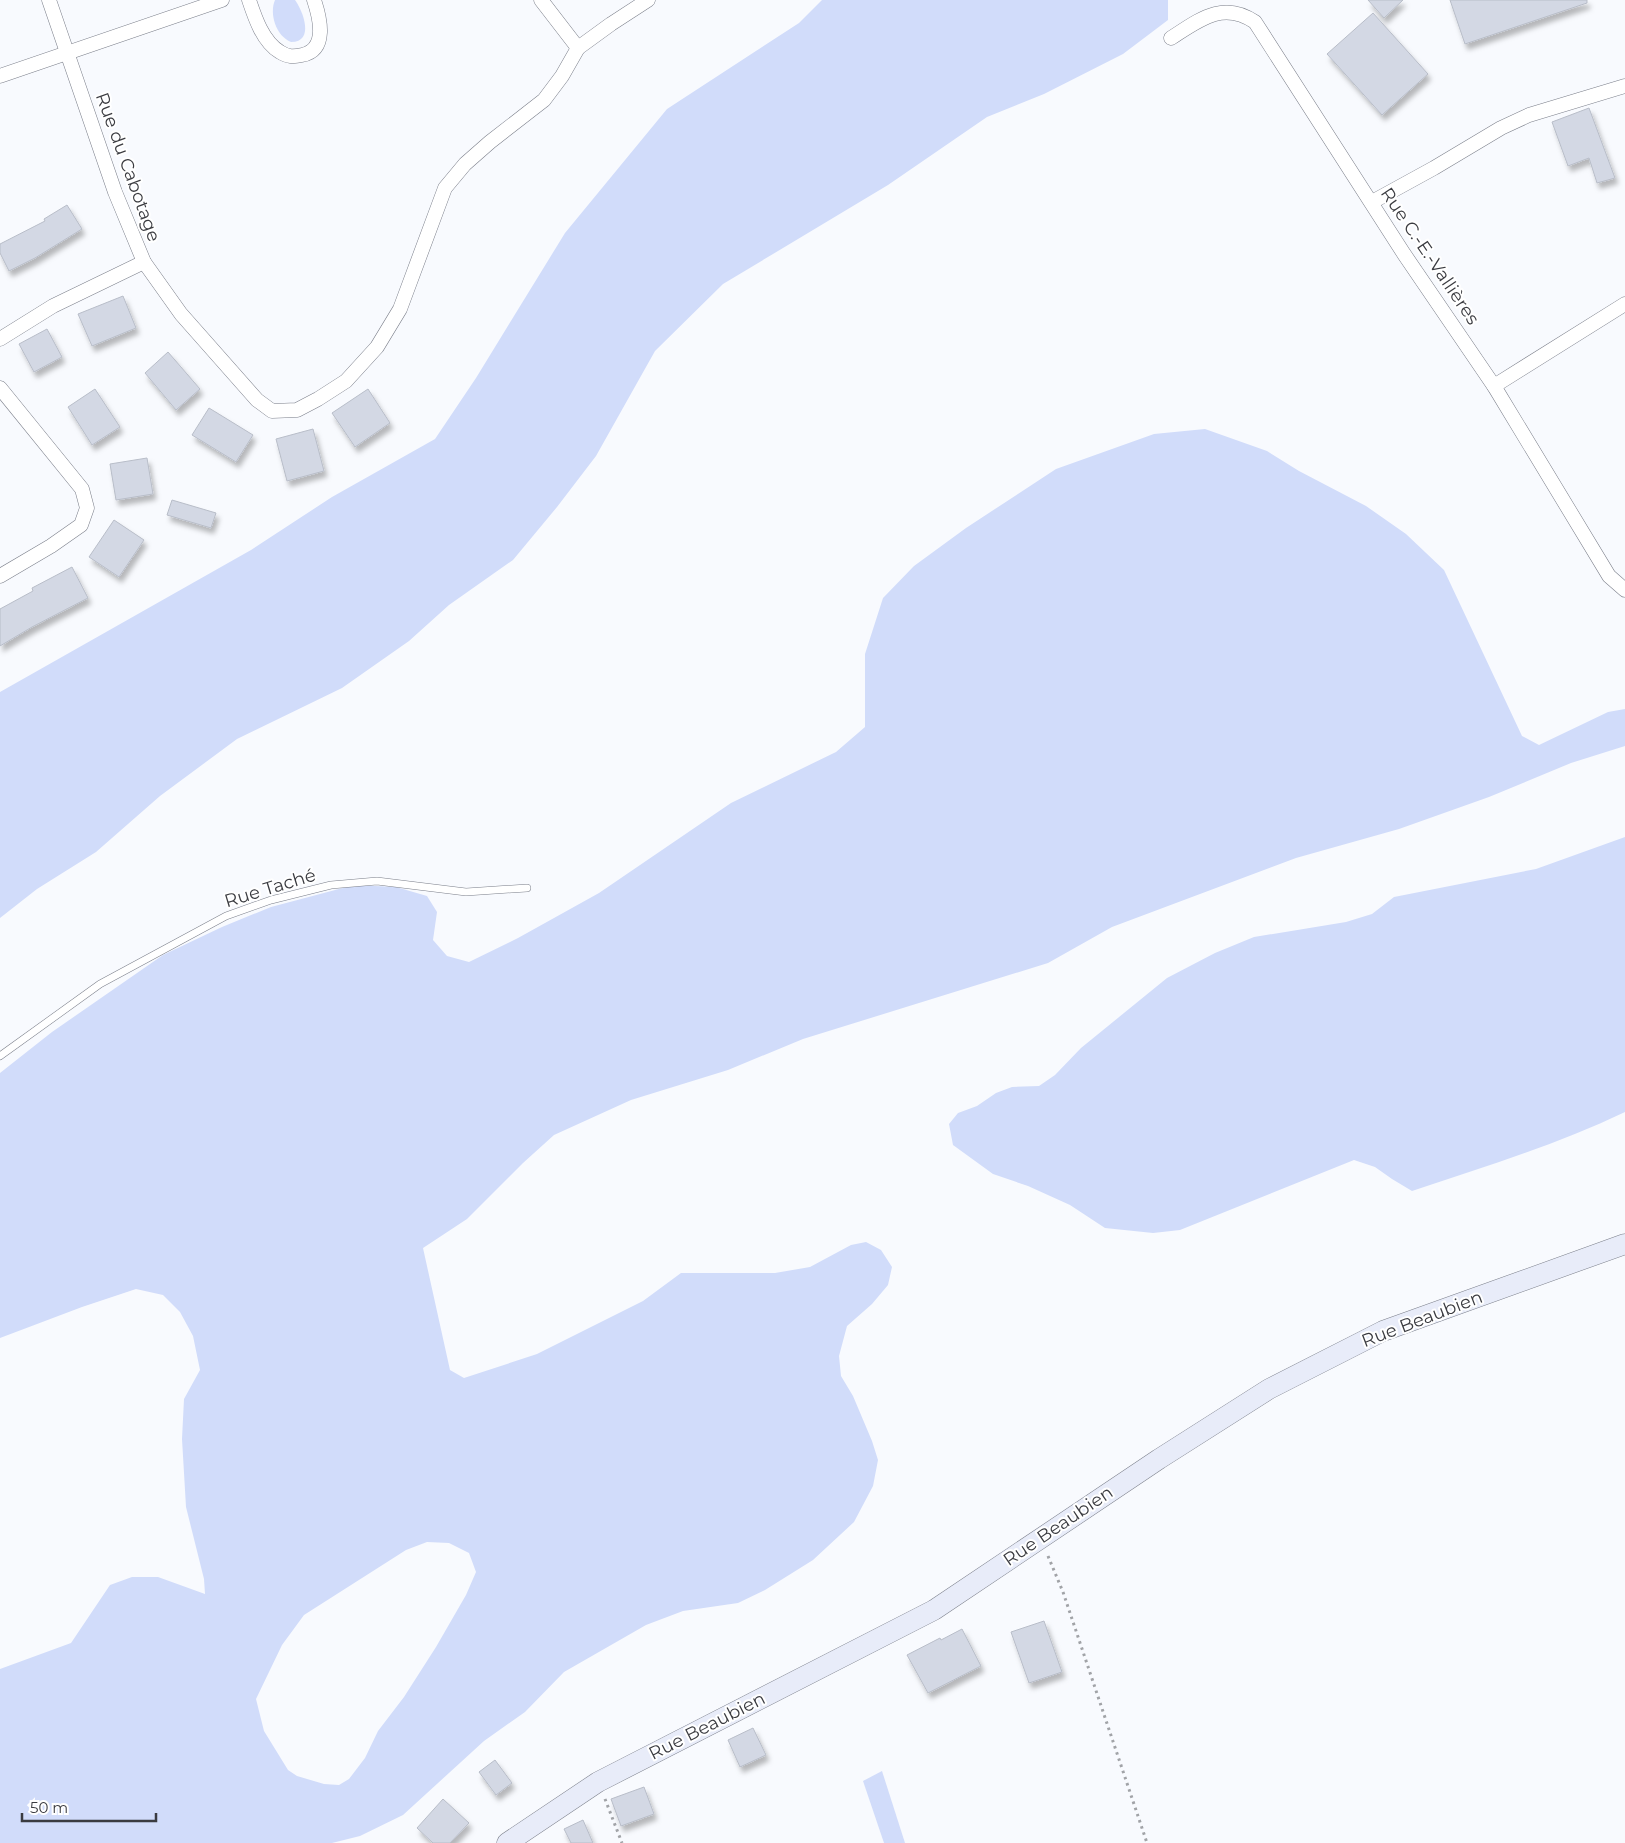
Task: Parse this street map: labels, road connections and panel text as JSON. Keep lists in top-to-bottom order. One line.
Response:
{"streets":{"main road":["Rue Beaubien"],"street":["Rue du Cabotage","Rue C.-E.-Vallières"],"lane":["Rue Taché"]},"scale_bar":"50 m"}
